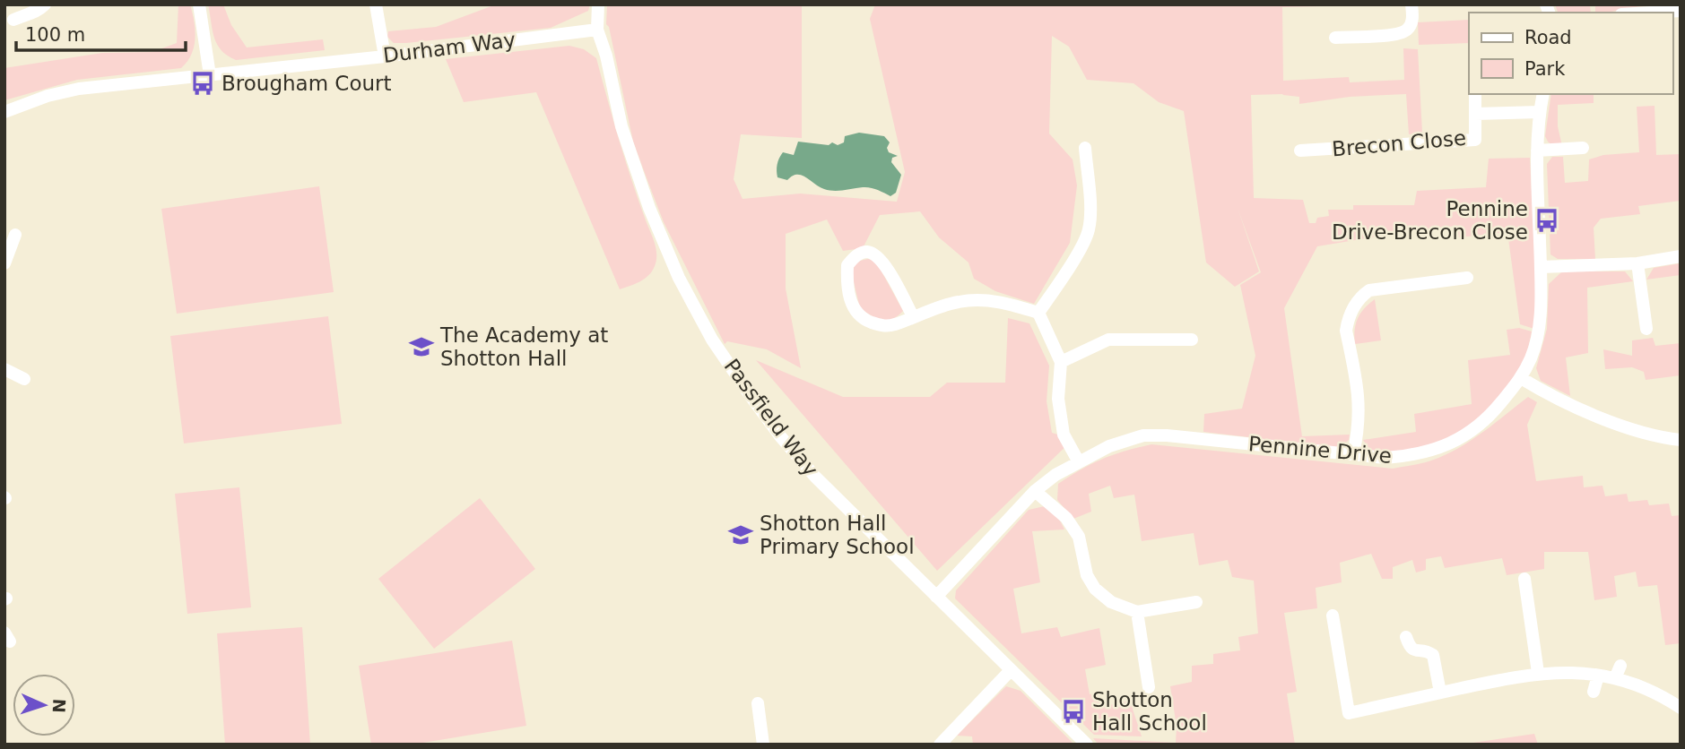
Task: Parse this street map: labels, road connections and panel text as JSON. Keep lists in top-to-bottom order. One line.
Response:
{"streets":{"street":["Durham Way","Brecon Close","Passfield Way","Pennine Drive"]},"crossings":[["Durham Way","Passfield Way"],["Brecon Close","Pennine Drive"],["Passfield Way","Pennine Drive"]],"places":{"bus stop":["Brougham Court","Pennine Drive-Brecon Close","Shotton Hall School"],"school or university":["The Academy at Shotton Hall","Shotton Hall Primary School"]},"legend":["Road","Park"],"scale_bar":"100 m","north":"right"}
